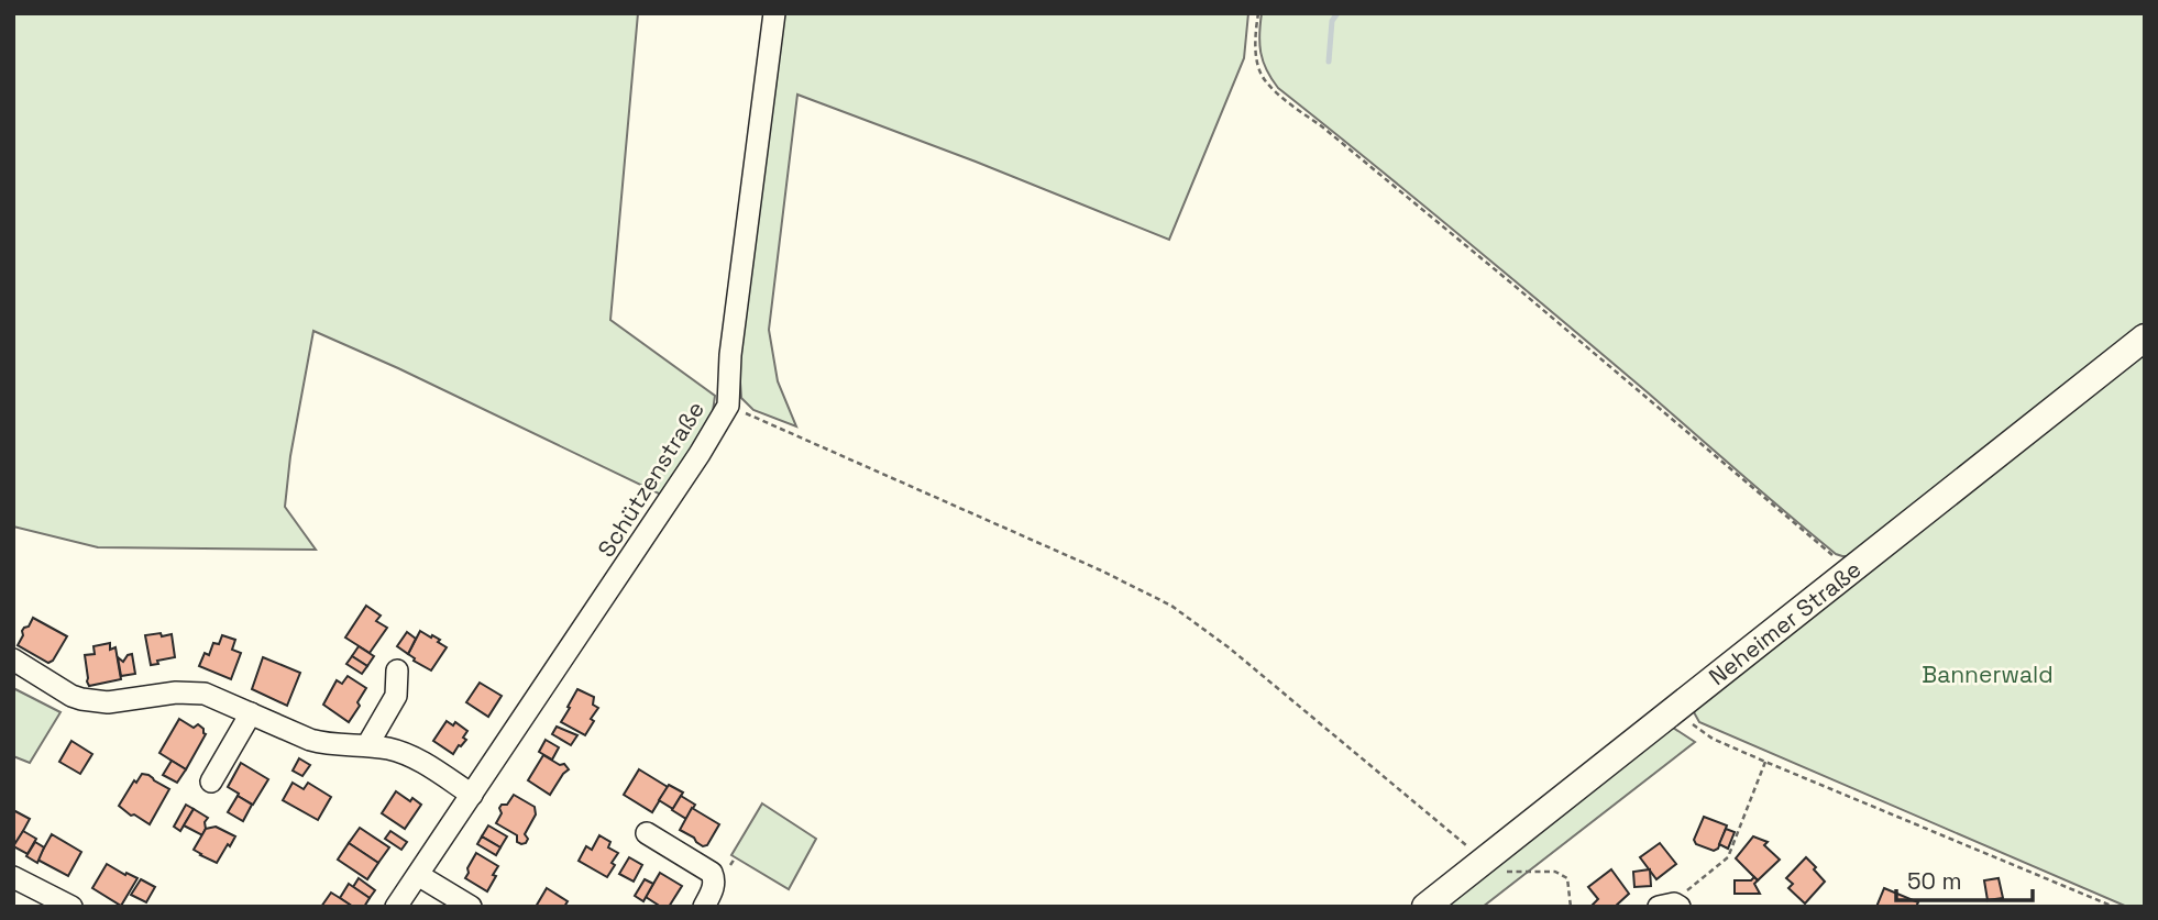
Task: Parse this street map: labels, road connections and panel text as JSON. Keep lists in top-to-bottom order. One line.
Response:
{"streets":{"main road":["Neheimer Straße"],"street":["Schützenstraße"]},"parks":["Bannerwald"],"scale_bar":"50 m"}
